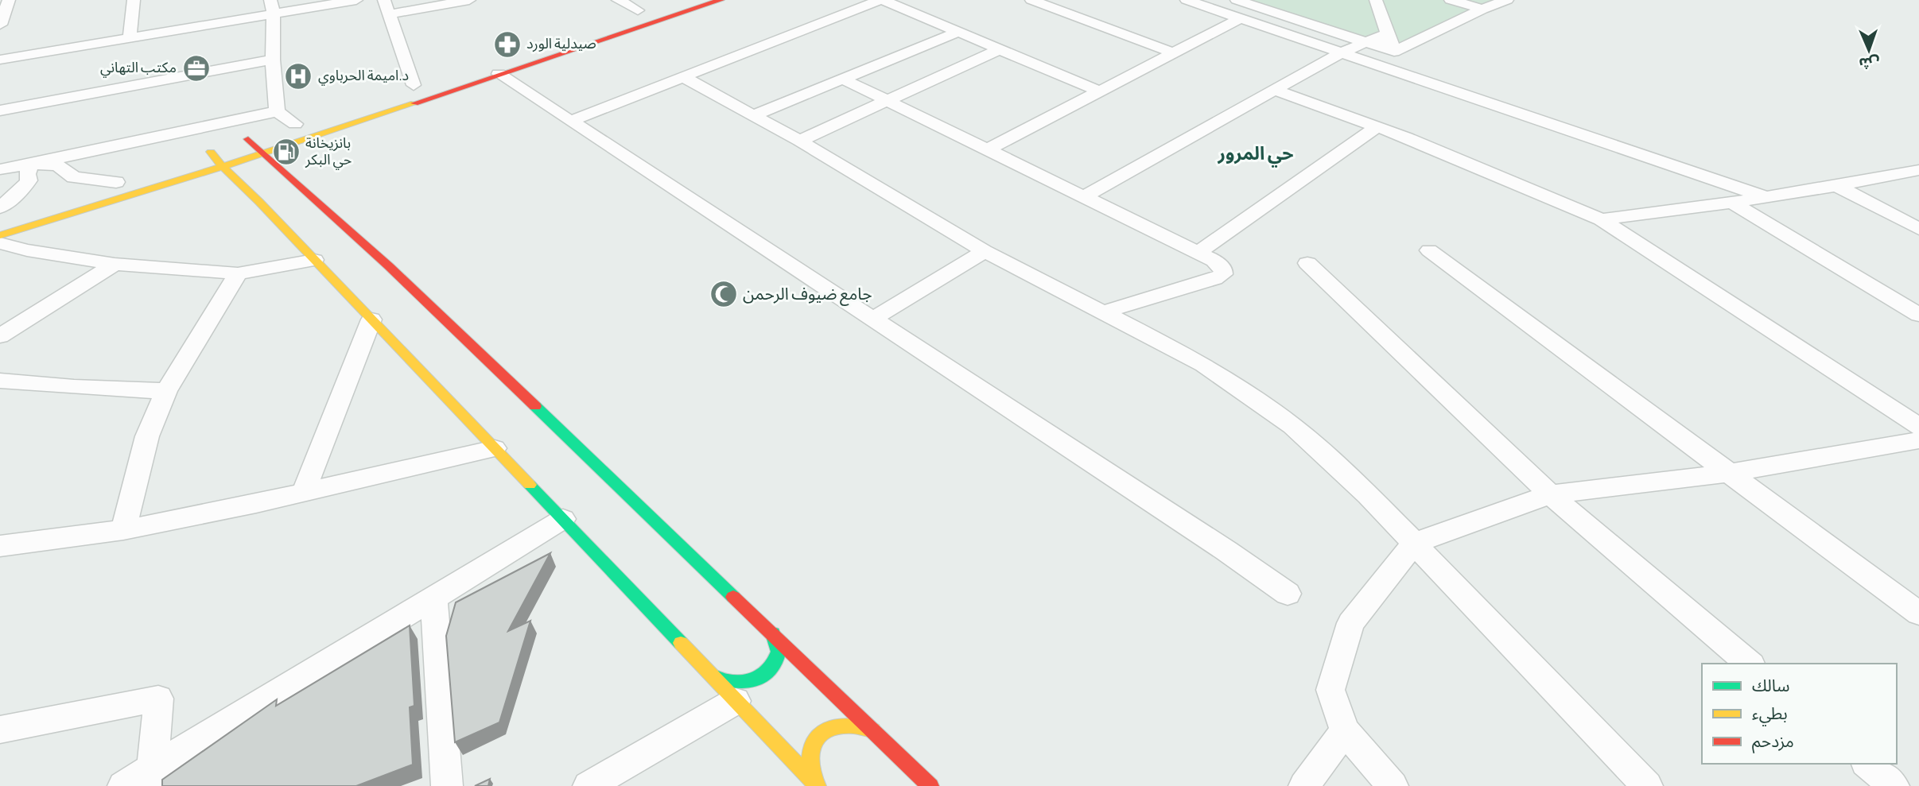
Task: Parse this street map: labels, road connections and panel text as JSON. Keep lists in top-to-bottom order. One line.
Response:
{"districts":["حي المرور"],"places":{"pharmacy":["صيدلية الورد"],"office":["مكتب التهاني"],"hospital":["د.اميمة الحرباوي"],"fuel station":["بانزيخانة حي البكر"],"mosque":["جامع ضيوف الرحمن"]},"legend":["سالك","بطيء","مزدحم"],"north":"bottom"}
